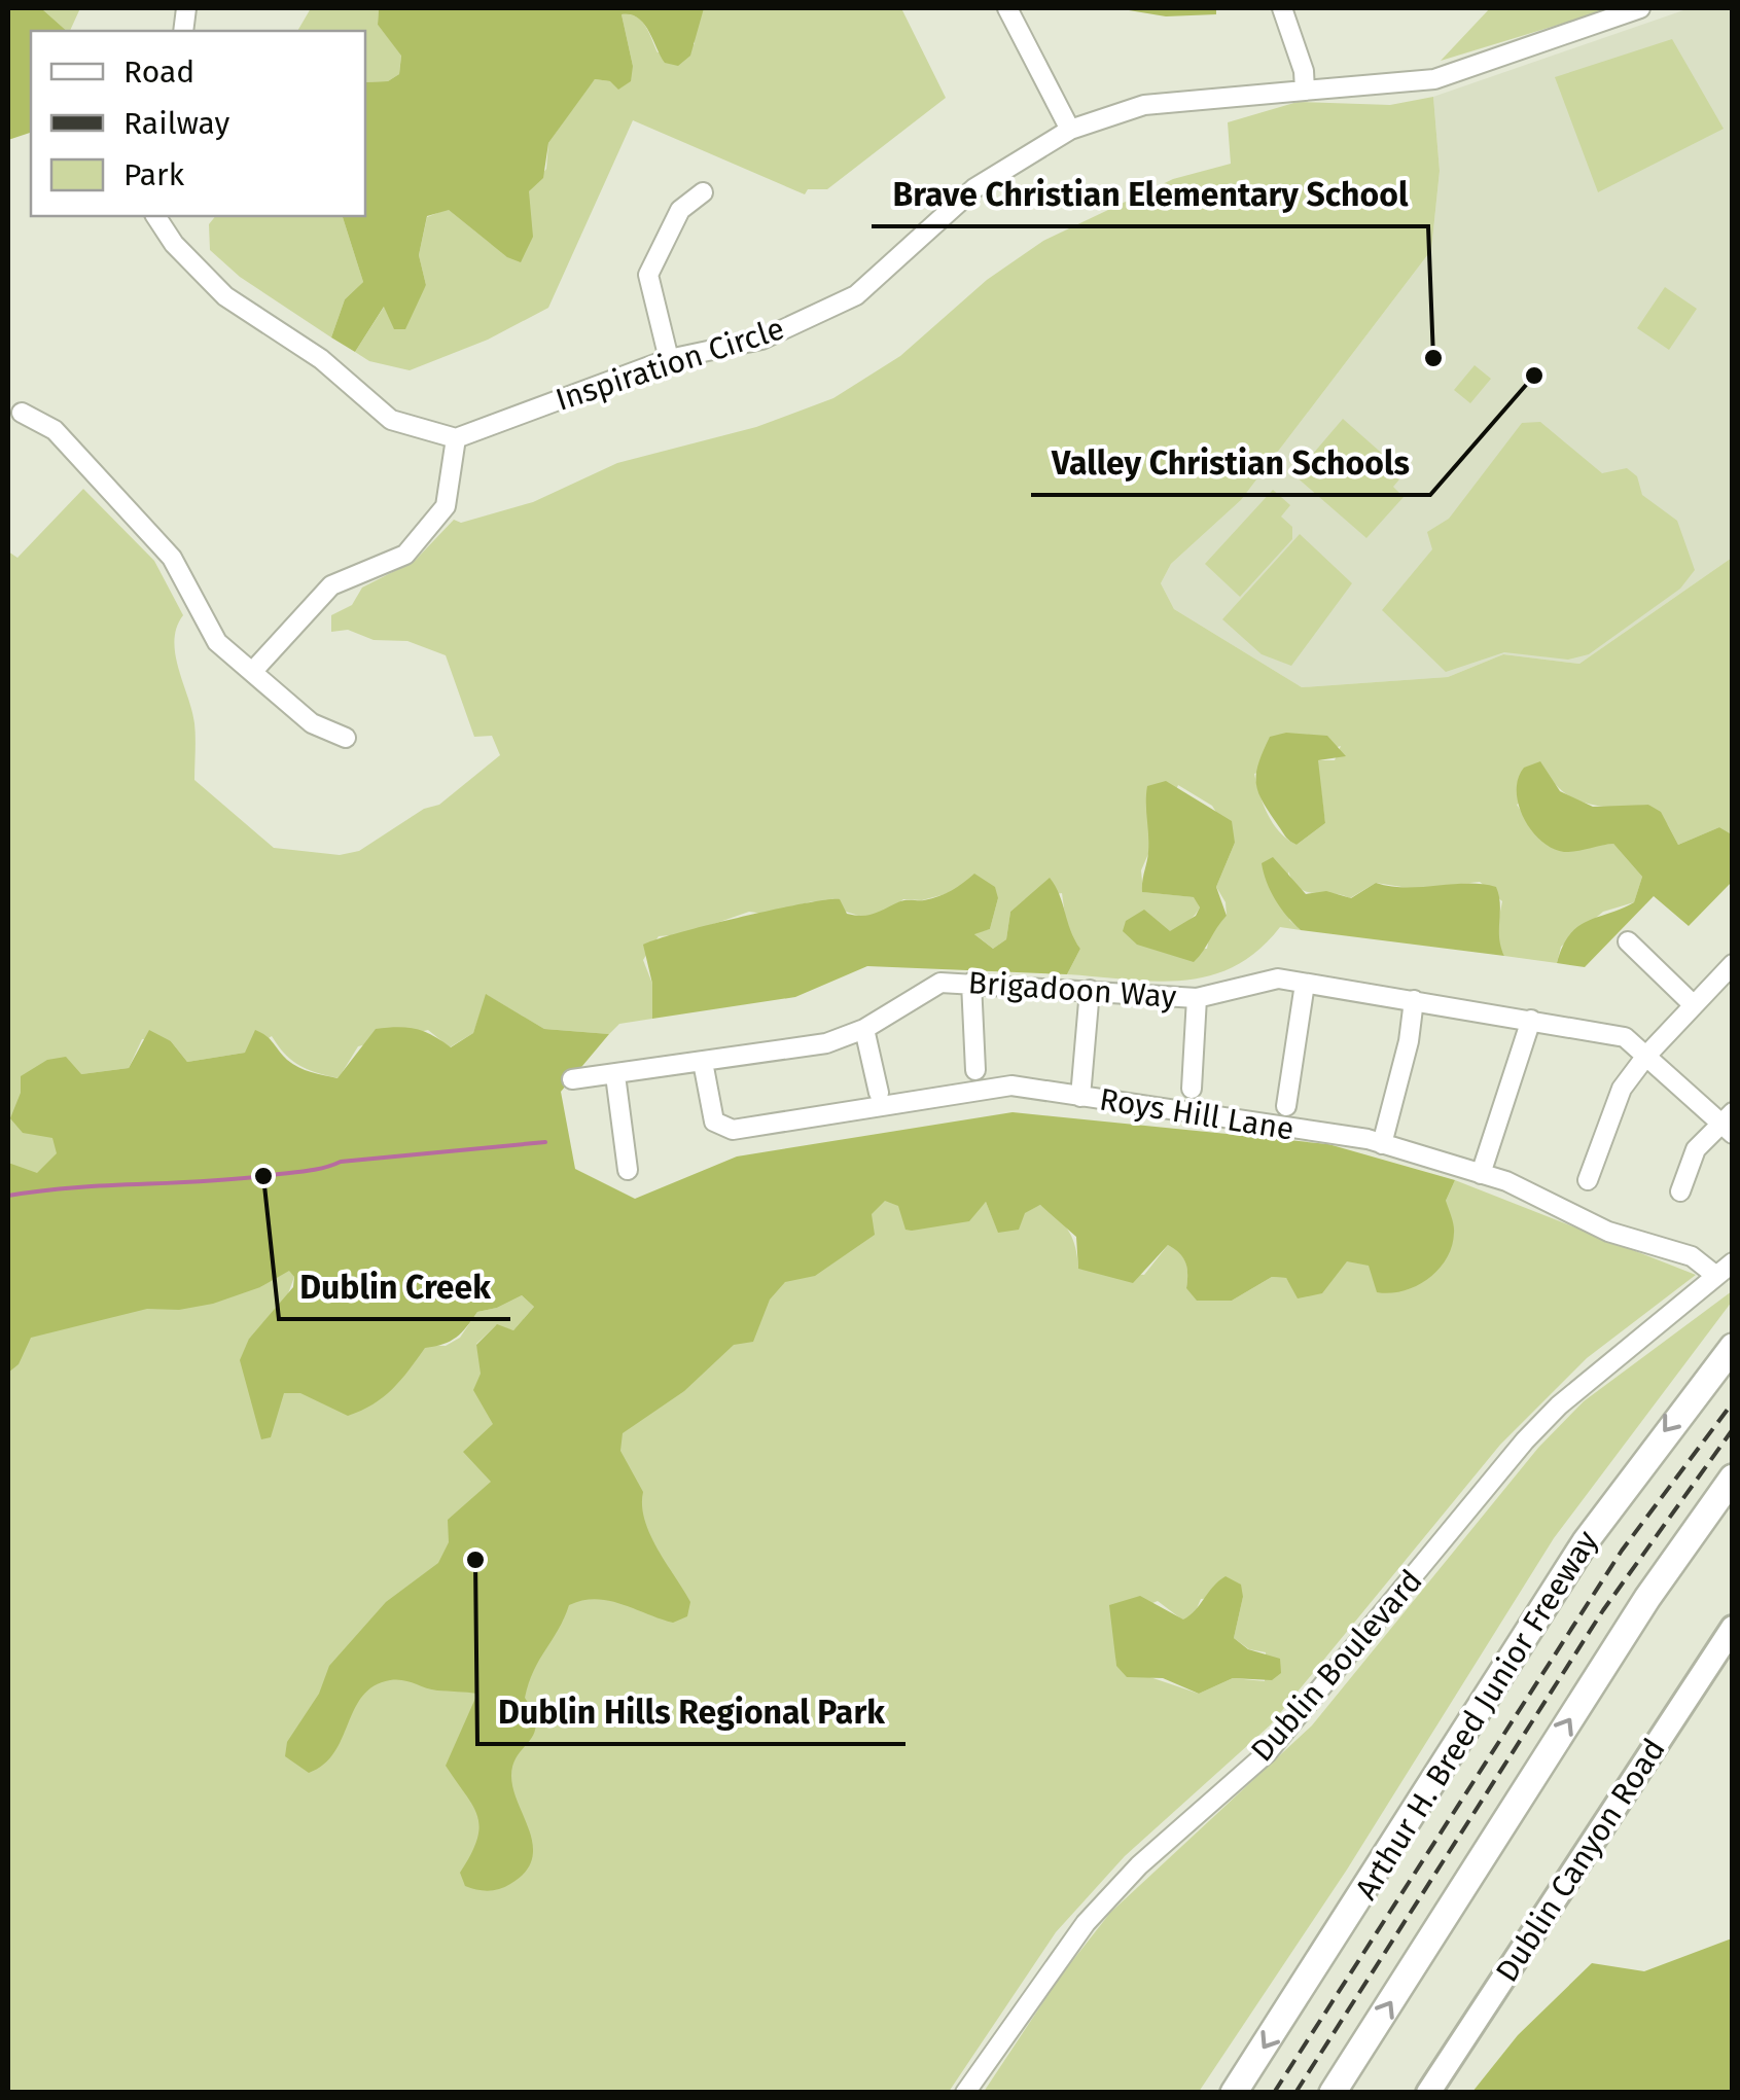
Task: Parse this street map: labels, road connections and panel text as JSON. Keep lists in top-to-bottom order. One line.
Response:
{"streets":{"highway":["Arthur H. Breed Junior Freeway"],"main road":["Dublin Canyon Road"],"street":["Inspiration Circle","Brigadoon Way","Roys Hill Lane","Dublin Boulevard"]},"crossings":[["Brigadoon Way","Roys Hill Lane"],["Roys Hill Lane","Dublin Boulevard"]],"places":["Brave Christian Elementary School","Valley Christian Schools","Dublin Creek","Dublin Hills Regional Park"],"legend":["Road","Railway","Park"]}
